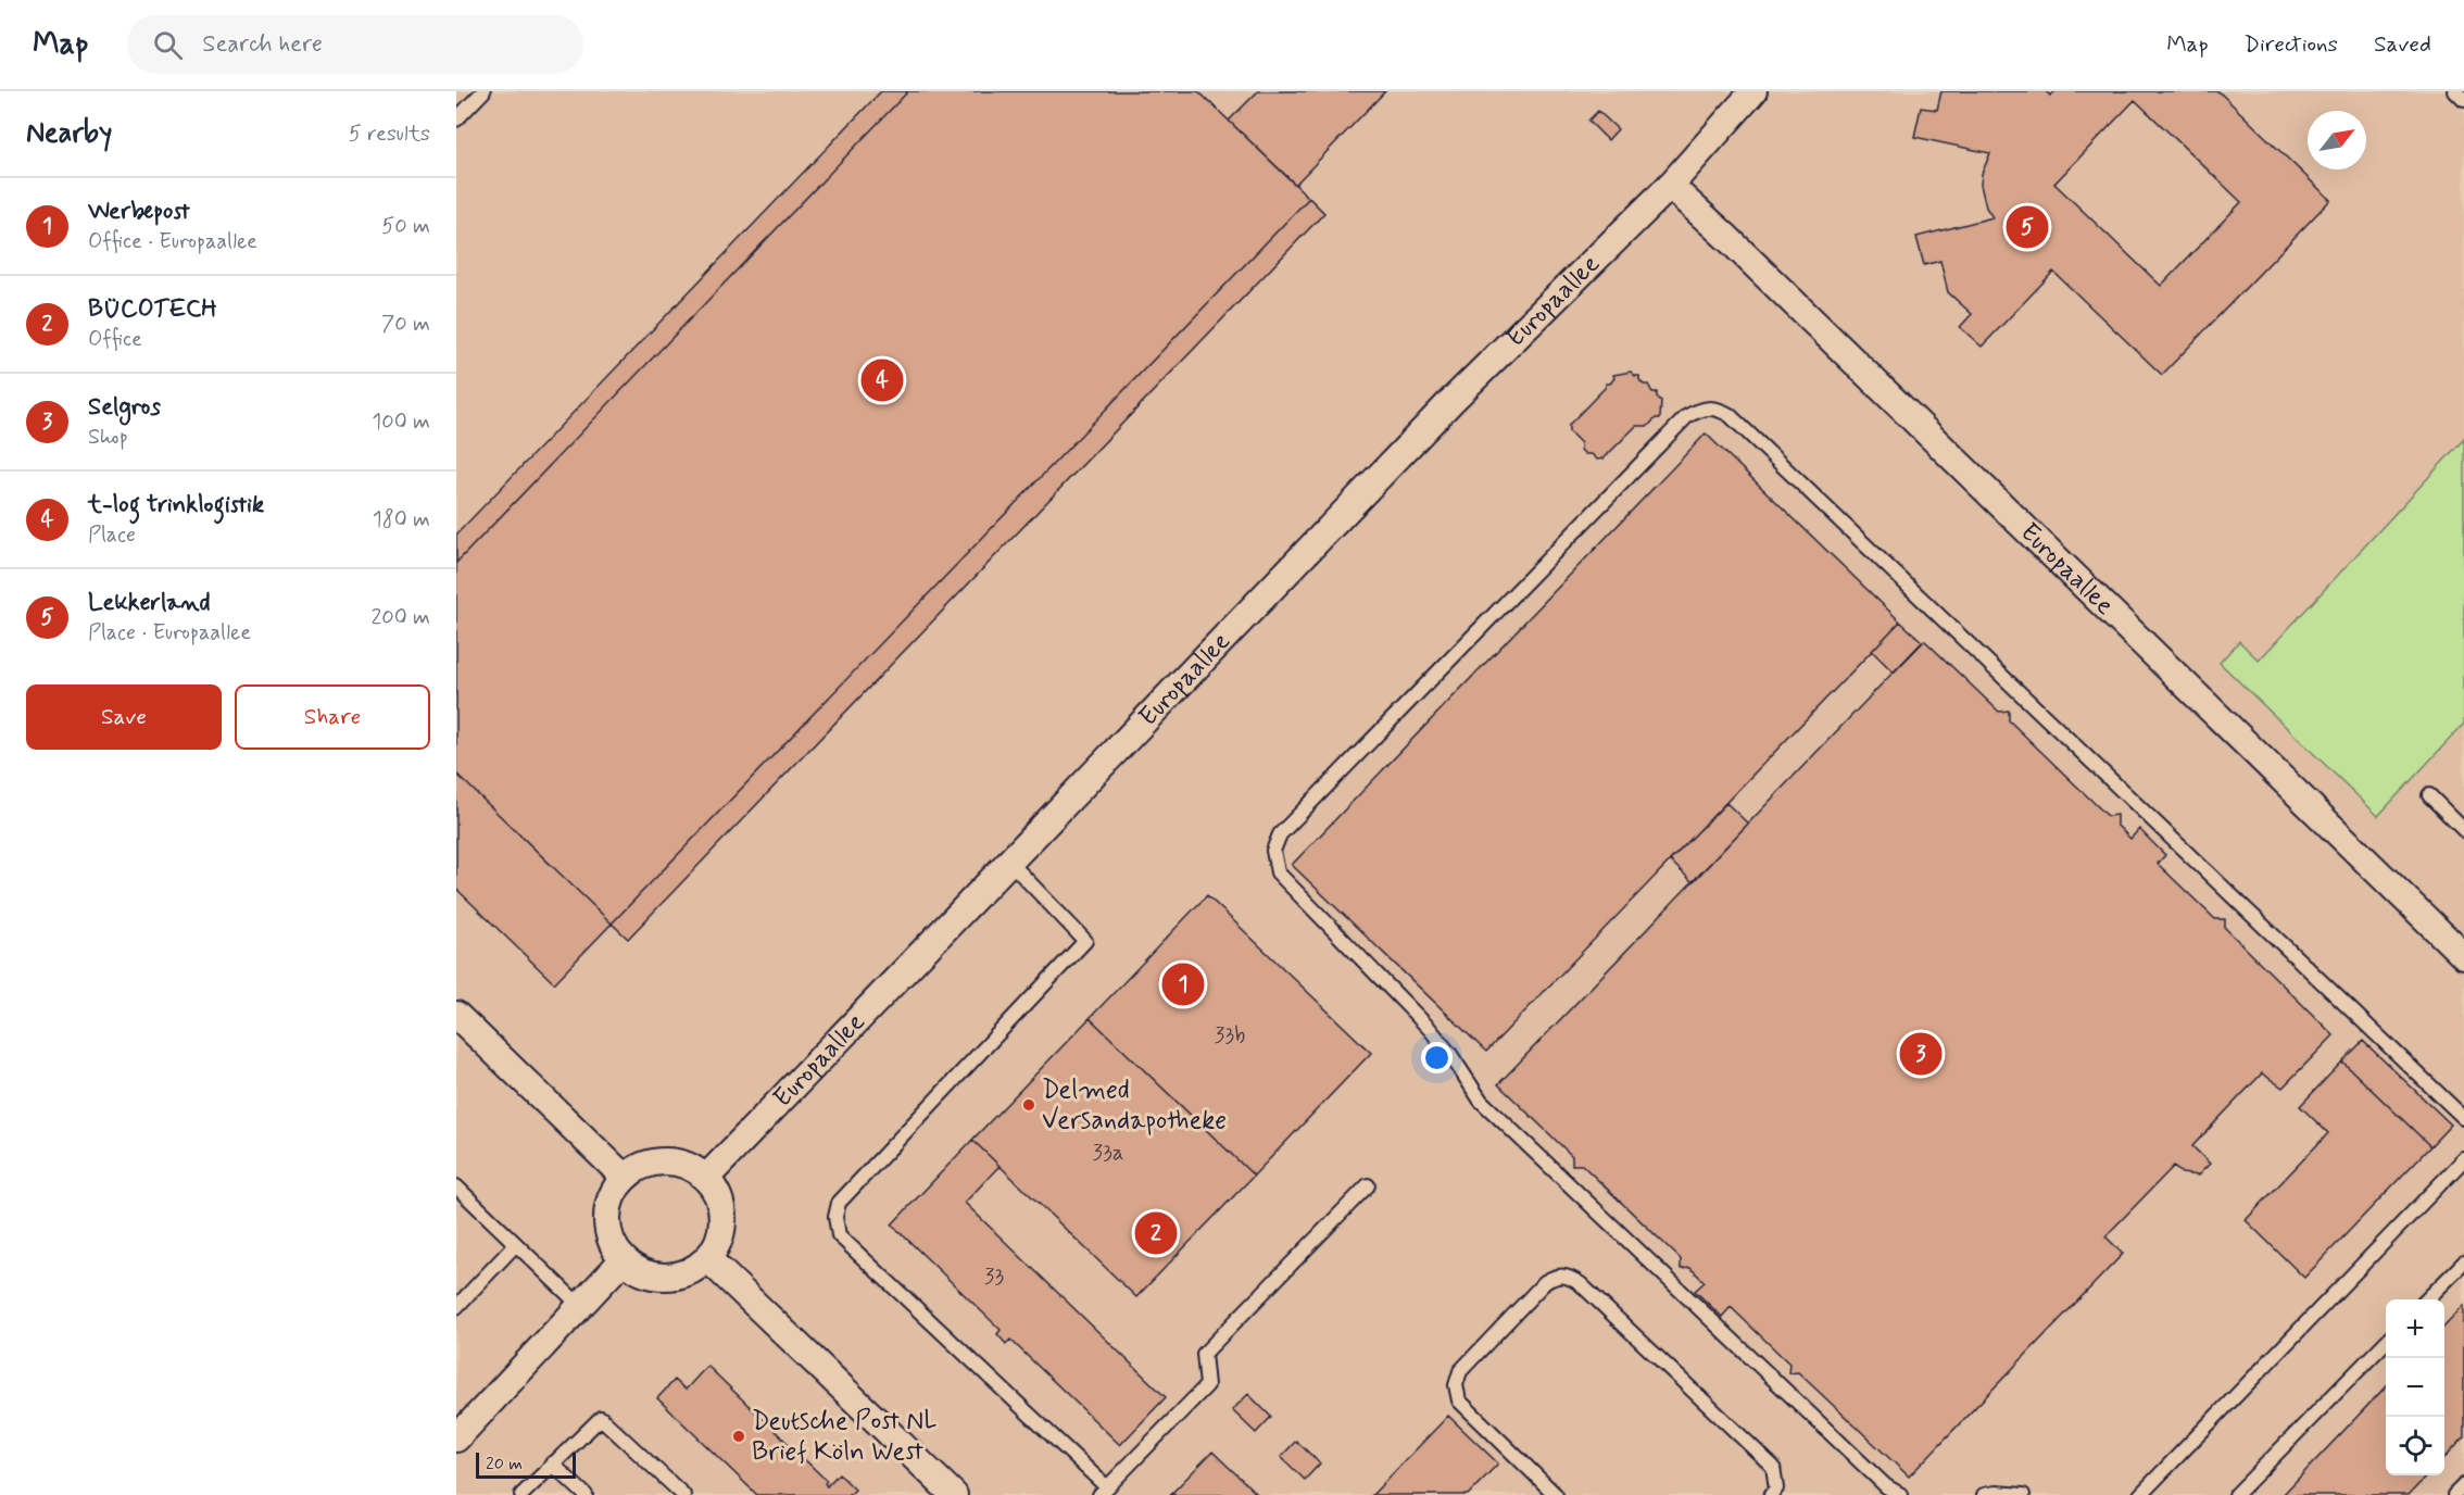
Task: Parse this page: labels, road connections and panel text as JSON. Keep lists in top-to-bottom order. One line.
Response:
{"streets":{"street":["Europaallee"]},"places":["Delmed Versandapotheke","Deutsche Post NL Brief Köln West"],"house_numbers":["33b","33a","33"],"scale_bar":"20 m","north":"top right","page":{"header":"Map","search":"Search here","nav":["Map","Directions","Saved"],"heading":["Nearby","5 results"],"list":[{"mark":"1","name":"Werbepost","note":"Office · Europaallee","value":"50 m"},{"mark":"2","name":"BÜCOTECH","note":"Office","value":"70 m"},{"mark":"3","name":"Selgros","note":"Shop","value":"100 m"},{"mark":"4","name":"t-log trinklogistik","note":"Place","value":"180 m"},{"mark":"5","name":"Lekkerland","note":"Place · Europaallee","value":"200 m"}],"pins":["5","4","1","3","2"],"buttons":["Save","Share"],"map_buttons":["+","−"],"scale":"20 m"}}
